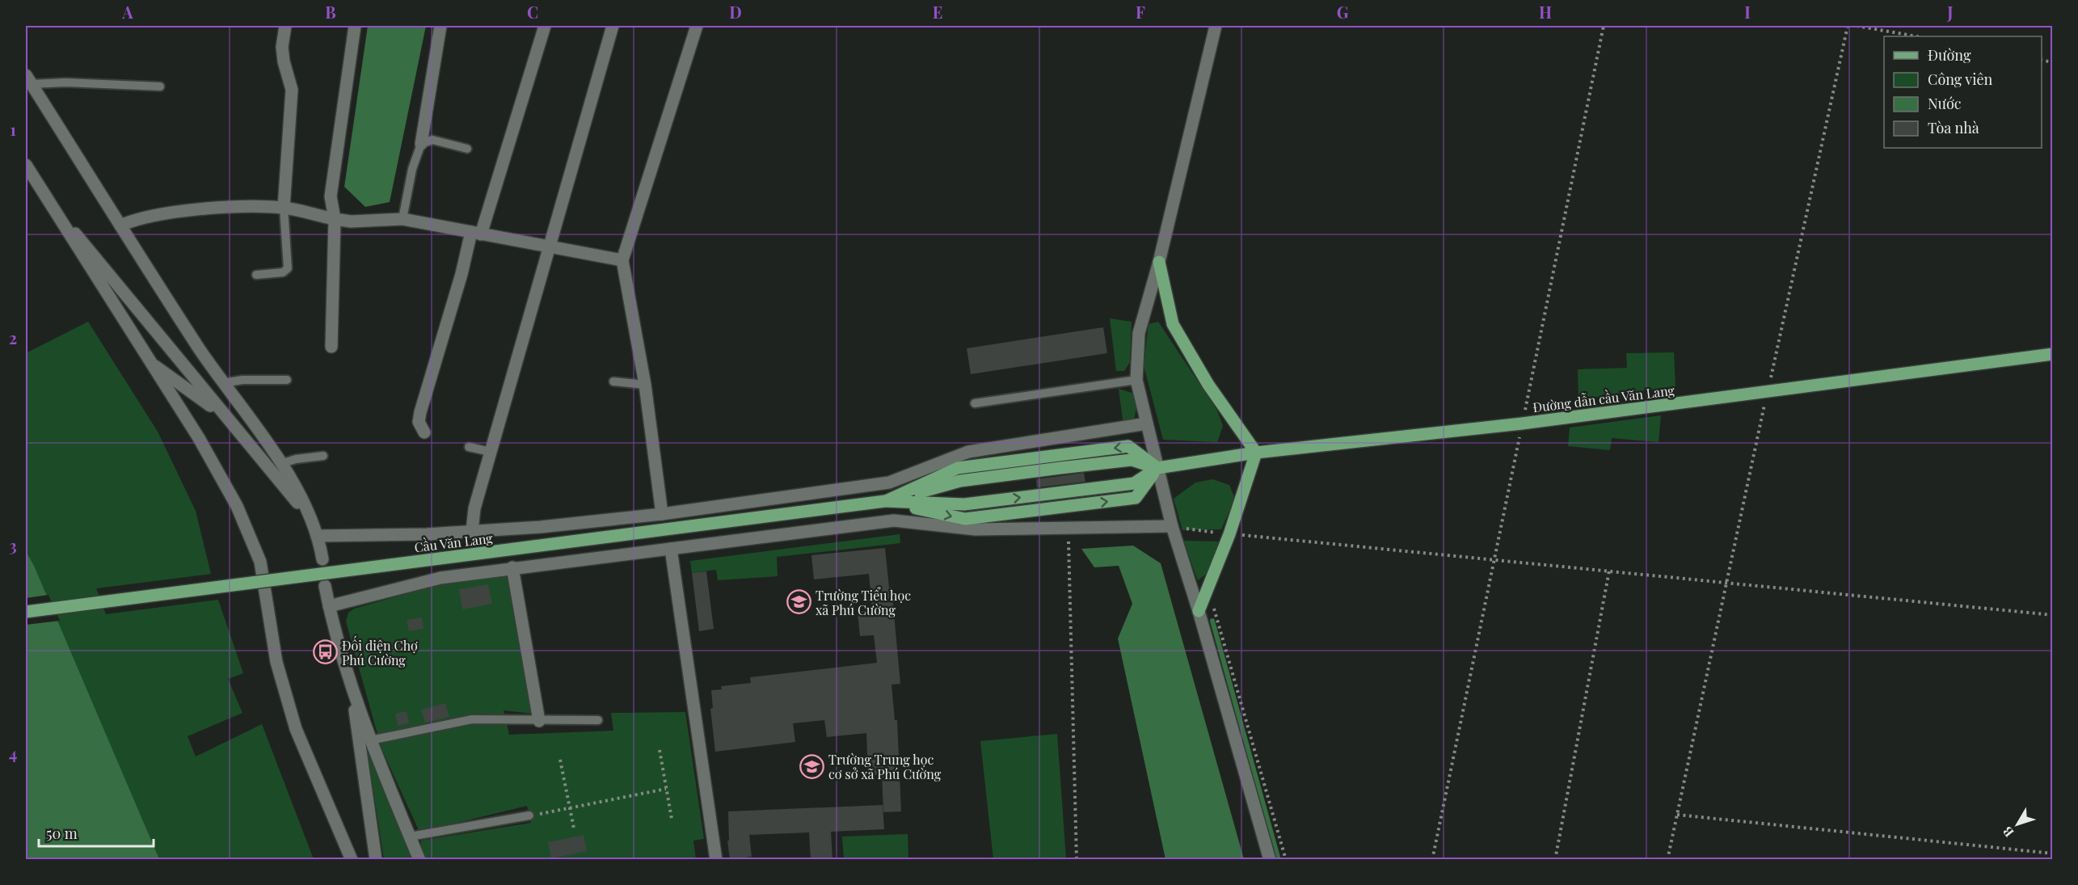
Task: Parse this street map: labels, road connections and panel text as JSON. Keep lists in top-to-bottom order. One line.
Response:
{"streets":{"main road":["Đường dẫn cầu Văn Lang","Cầu Văn Lang"]},"places":{"school or university":["Trường Tiểu học xã Phú Cường","Trường Trung học cơ sở xã Phú Cường"],"bus stop":["Đối diện Chợ Phú Cường"]},"legend":["Đường","Công viên","Nước","Tòa nhà"],"scale_bar":"50 m","north":"bottom left","grid":{"columns":["A","B","C","D","E","F","G","H","I","J"],"rows":["1","2","3","4"]}}
